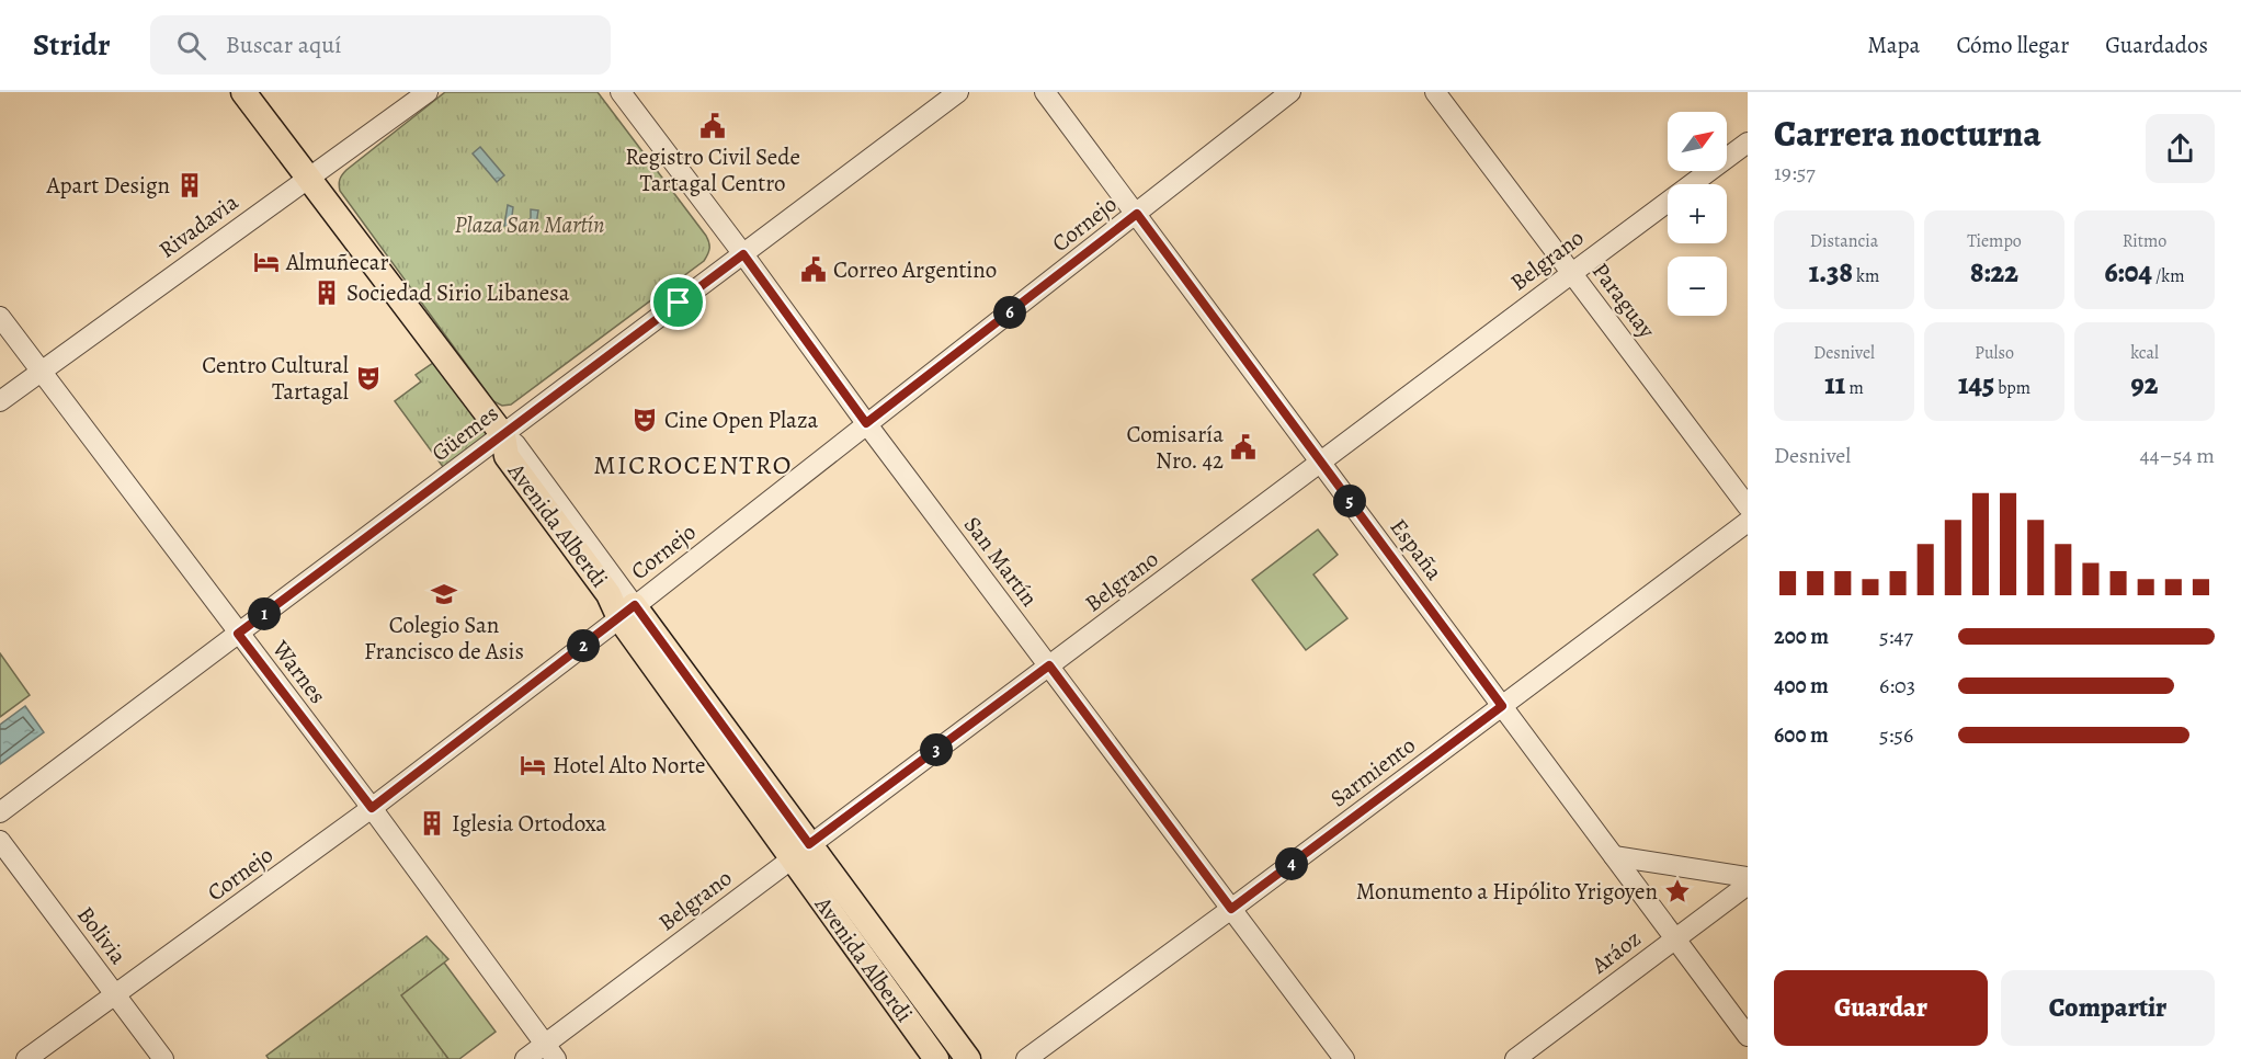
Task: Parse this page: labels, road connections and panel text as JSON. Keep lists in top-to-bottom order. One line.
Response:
{"streets":{"main road":["Avenida Alberdi"],"street":["Cornejo","Rivadavia","Belgrano","Paraguay","Güemes","España","San Martín","Warnes","Sarmiento","Bolivia","Aráoz"]},"crossings":[["Cornejo","Avenida Alberdi"],["Cornejo","España"],["Cornejo","San Martín"],["Cornejo","Warnes"],["Cornejo","Bolivia"],["Rivadavia","Avenida Alberdi"],["Rivadavia","Warnes"],["Belgrano","Paraguay"],["Belgrano","Avenida Alberdi"],["Belgrano","España"],["Belgrano","San Martín"],["Belgrano","Warnes"],["Güemes","Avenida Alberdi"],["Güemes","San Martín"],["Güemes","Warnes"],["España","Sarmiento"],["España","Aráoz"],["San Martín","Sarmiento"]],"districts":["MICROCENTRO"],"parks":["Plaza San Martín"],"places":{"public building":["Registro Civil Sede Tartagal Centro","Correo Argentino","Comisaría Nro. 42"],"building":["Apart Design","Sociedad Sirio Libanesa","Iglesia Ortodoxa"],"hotel":["Almuñecar","Hotel Alto Norte"],"theatre":["Centro Cultural Tartagal","Cine Open Plaza"],"school or university":["Colegio San Francisco de Asis"],"place":["Monumento a Hipólito Yrigoyen"]},"north":"top right","page":{"header":"Stridr","search":"Buscar aquí","nav":["Mapa","Cómo llegar","Guardados"],"heading":["Carrera nocturna","19:57"],"map_buttons":["+","−"],"stats":[["Distancia","1.38 km"],["Tiempo","8:22"],["Ritmo","6:04 /km"],["Desnivel","11 m"],["Pulso","145 bpm"],["kcal","92"]],"pins":["6","5","1","2","3","4"],"chart":["Desnivel","44–54 m"],"list":[{"name":"200 m","note":"5:47"},{"name":"400 m","note":"6:03"},{"name":"600 m","note":"5:56"}],"buttons":["Guardar","Compartir"]}}
